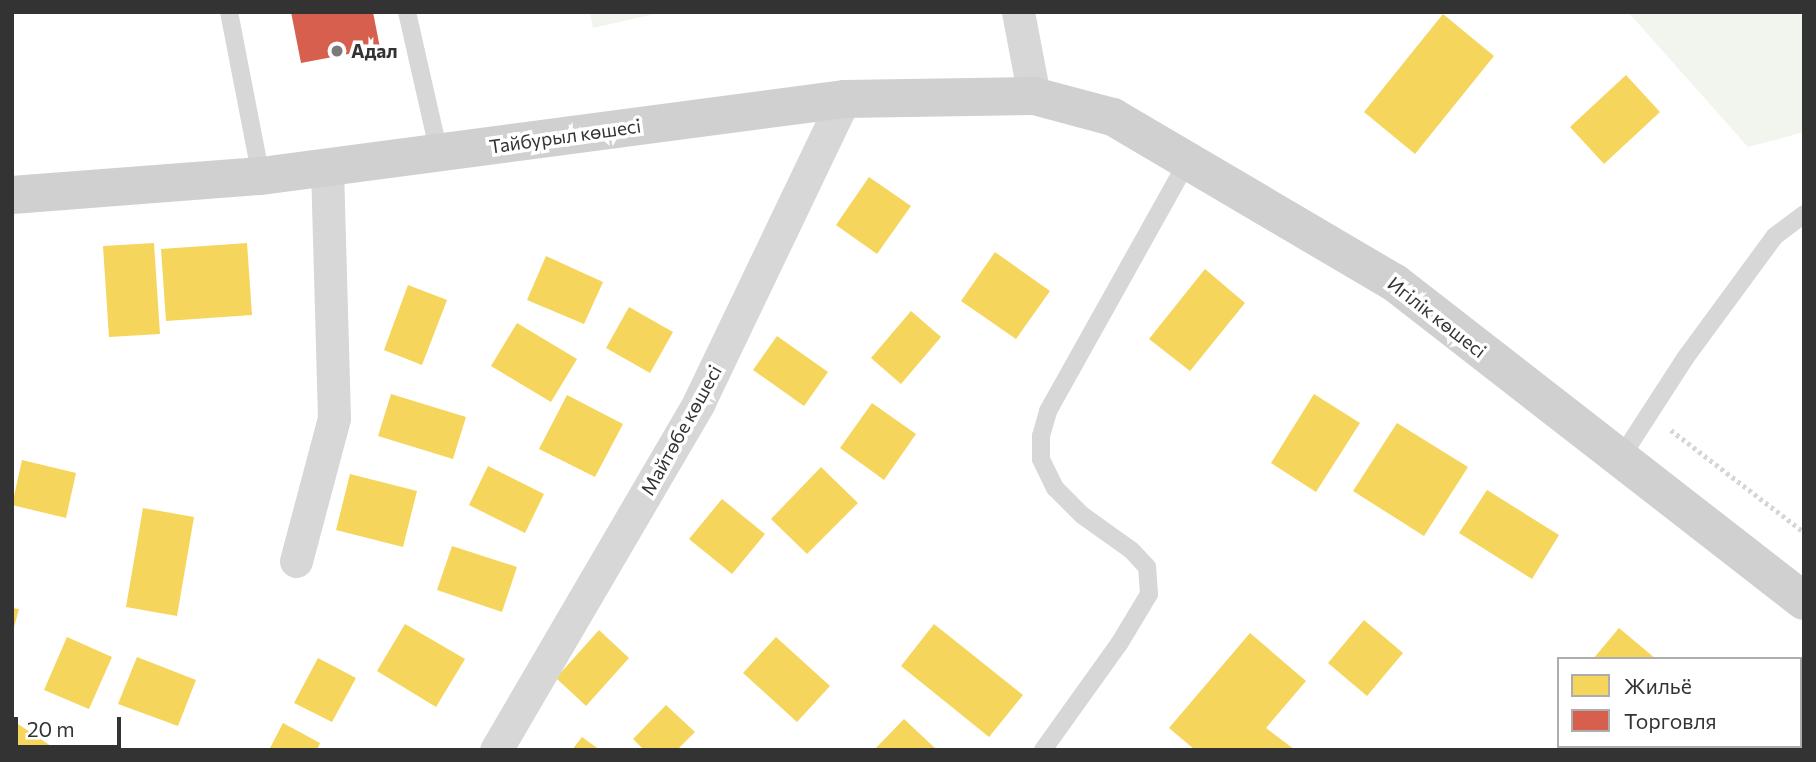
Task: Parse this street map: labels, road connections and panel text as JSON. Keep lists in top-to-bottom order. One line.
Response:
{"streets":{"main road":["Тайбурыл көшесі","Игілік көшесі"],"street":["Майтөбе көшесі"]},"crossings":[["Тайбурыл көшесі","Игілік көшесі"],["Тайбурыл көшесі","Майтөбе көшесі"]],"places":["Адал"],"legend":["Жильё","Торговля"],"scale_bar":"20 m"}
